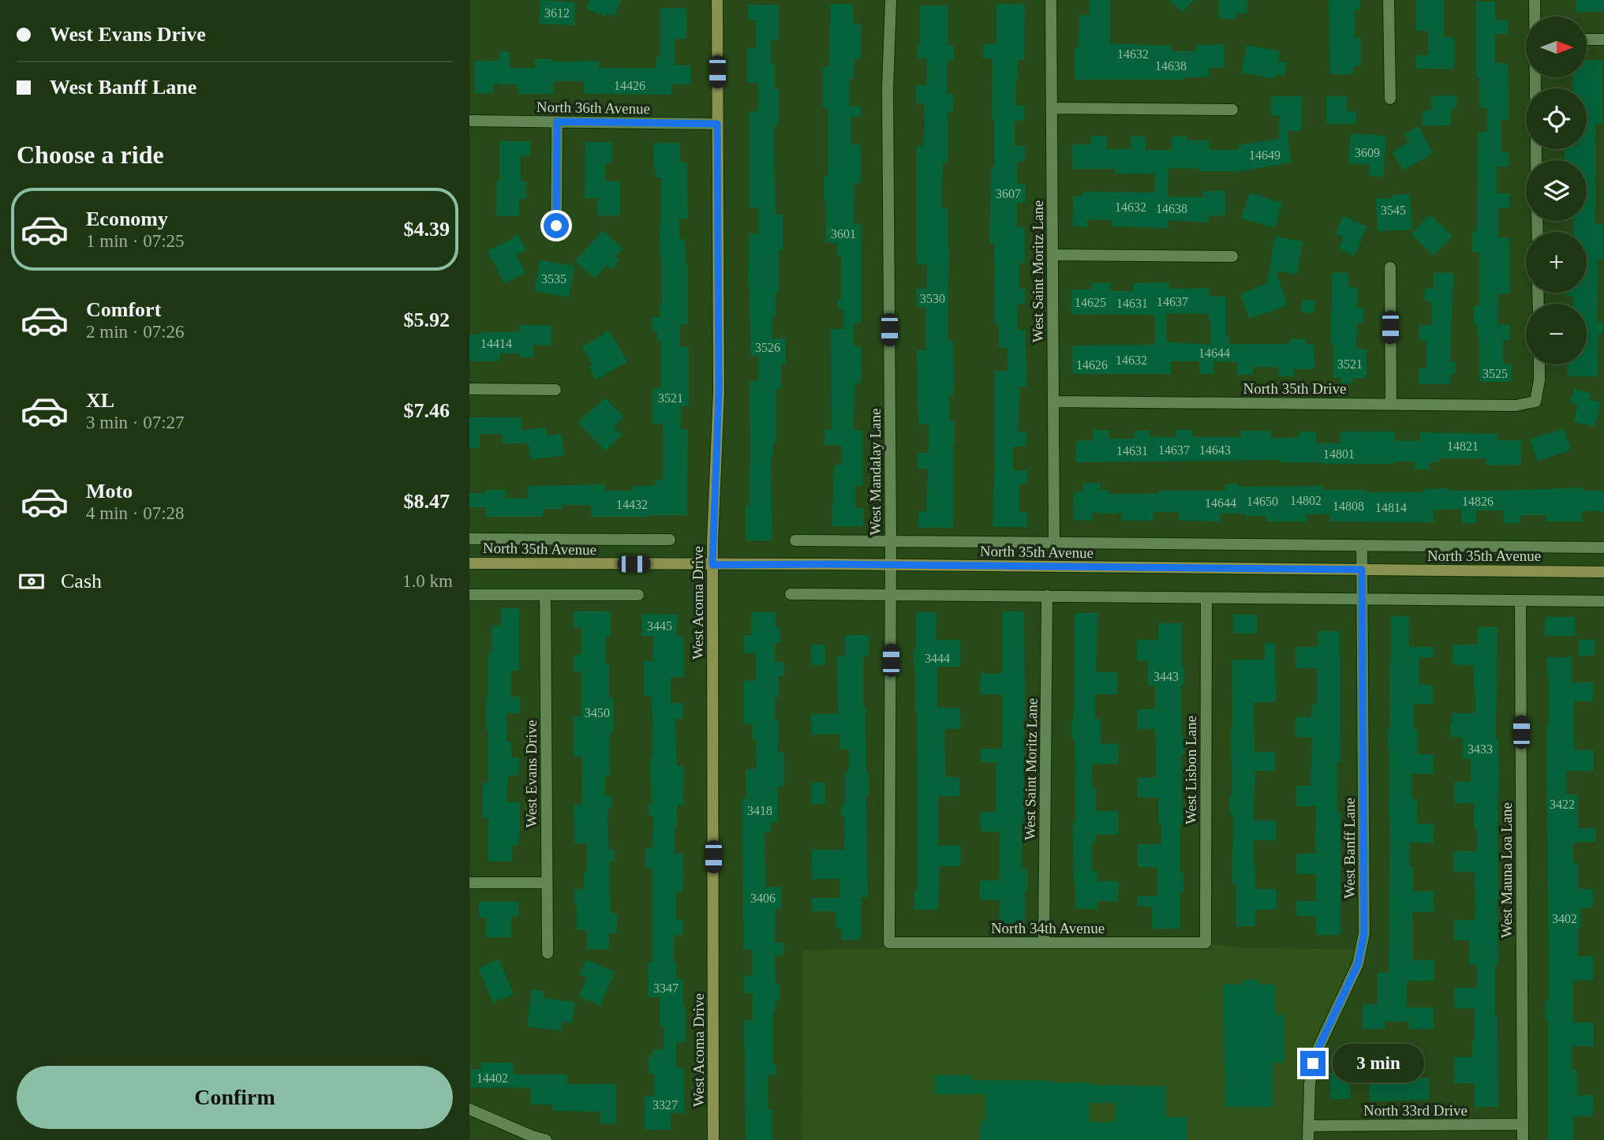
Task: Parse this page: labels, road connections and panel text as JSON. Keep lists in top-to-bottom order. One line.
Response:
{"streets":{"street":["North 36th Avenue","West Saint Moritz Lane","North 35th Drive","West Mandalay Lane","North 35th Avenue","West Acoma Drive","West Lisbon Lane","West Evans Drive","West Banff Lane","West Mauna Loa Lane","North 34th Avenue","North 33rd Drive"]},"crossings":[["North 36th Avenue","West Acoma Drive"],["West Saint Moritz Lane","North 35th Drive"],["West Saint Moritz Lane","North 35th Avenue"],["West Saint Moritz Lane","North 34th Avenue"],["West Mandalay Lane","North 35th Avenue"],["West Mandalay Lane","North 34th Avenue"],["North 35th Avenue","West Acoma Drive"],["North 35th Avenue","West Banff Lane"],["West Lisbon Lane","North 34th Avenue"],["West Banff Lane","North 33rd Drive"],["West Mauna Loa Lane","North 33rd Drive"]],"house_numbers":["3612","14632","14638","14426","3609","14649","3607","14632","14638","3545","3601","3535","3530","14637","14625","14631","14414","3526","14644","14632","3521","14626","3525","3521","14821","14637","14643","14631","14801","14802","14650","14826","14644","14432","14808","14814","3445","3444","3443","3450","3433","3422","3418","3406","3402","3347","14402","3327"],"north":"right","page":{"banner":["West Evans Drive","West Banff Lane"],"map_buttons":["+","−"],"heading":"Choose a ride","list":[{"name":"Economy","note":"1 min · 07:25","value":"$4.39"},{"name":"Comfort","note":"2 min · 07:26","value":"$5.92"},{"name":"XL","note":"3 min · 07:27","value":"$7.46"},{"name":"Moto","note":"4 min · 07:28","value":"$8.47"}],"pay":["Cash","1.0 km"],"bubble":"3 min","buttons":"Confirm"}}
